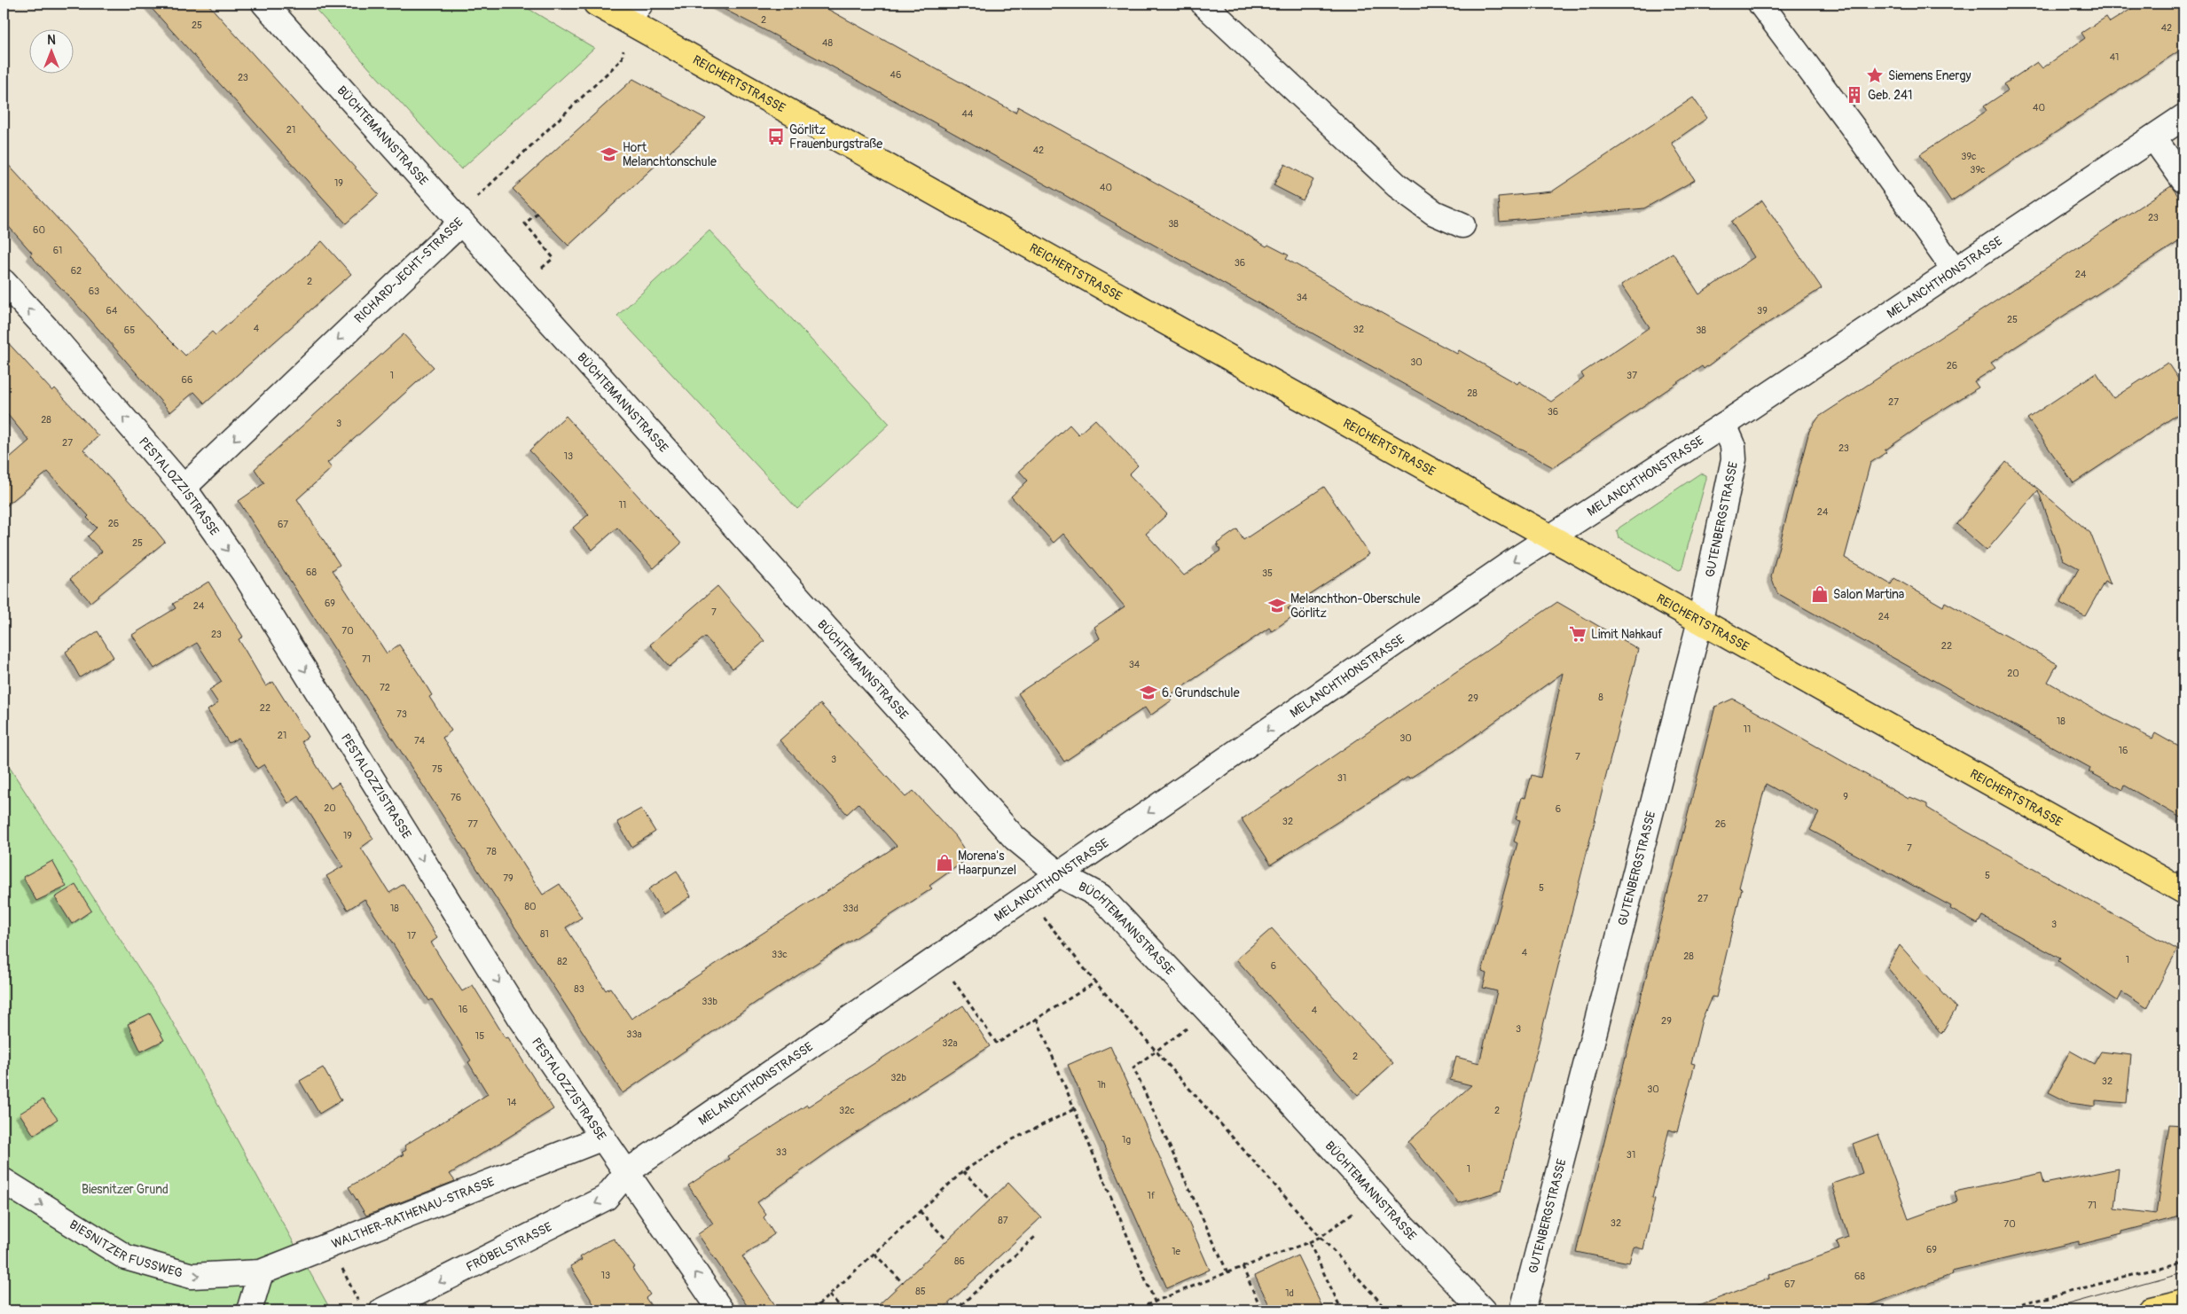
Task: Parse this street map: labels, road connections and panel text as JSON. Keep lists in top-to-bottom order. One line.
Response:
{"streets":{"main road":["REICHERTSTRASSE"],"street":["BÜCHTEMANNSTRASSE","RICHARD-JECHT-STRASSE","MELANCHTHONSTRASSE","PESTALOZZISTRASSE","GUTENBERGSTRASSE","WALTHER-RATHENAU-STRASSE","FRÖBELSTRASSE","BIESNITZER FUSSWEG"]},"crossings":[["REICHERTSTRASSE","RICHARD-JECHT-STRASSE"],["REICHERTSTRASSE","MELANCHTHONSTRASSE"],["REICHERTSTRASSE","GUTENBERGSTRASSE"],["BÜCHTEMANNSTRASSE","RICHARD-JECHT-STRASSE"],["BÜCHTEMANNSTRASSE","MELANCHTHONSTRASSE"],["RICHARD-JECHT-STRASSE","PESTALOZZISTRASSE"],["MELANCHTHONSTRASSE","PESTALOZZISTRASSE"],["MELANCHTHONSTRASSE","GUTENBERGSTRASSE"],["MELANCHTHONSTRASSE","FRÖBELSTRASSE"],["PESTALOZZISTRASSE","WALTHER-RATHENAU-STRASSE"],["PESTALOZZISTRASSE","FRÖBELSTRASSE"],["WALTHER-RATHENAU-STRASSE","BIESNITZER FUSSWEG"]],"one_way":["RICHARD-JECHT-STRASSE","FRÖBELSTRASSE","BIESNITZER FUSSWEG"],"parks":["Biesnitzer Grund"],"places":{"place":["Siemens Energy"],"building":["Geb. 241"],"bus stop":["Görlitz Frauenburgstraße"],"school or university":["Hort Melanchtonschule","Melanchthon-Oberschule Görlitz","6. Grundschule"],"shop":["Salon Martina","Morena's Haarpunzel"],"supermarket":["Limit Nahkauf"]},"house_numbers":["2","25","42","48","41","46","23","40","44","21","42","39c","39c","19","40","23","38","60","61","36","62","24","2","63","34","64","39","25","4","32","65","38","30","26","1","37","66","28","27","36","28","3","27","23","13","11","24","26","67","25","68","35","69","24","7","24","70","23","22","71","34","20","72","8","29","22","73","18","11","21","30","74","16","7","3","75","31","9","76","20","6","32","77","26","19","7","78","5","79","5","27","80","18","33d","3","81","17","4","33c","28","1","82","6","83","33b","16","4","29","3","33a","15","32a","2","32b","32","1h","30","14","32c","2","1g","33","31","1","1f","71","87","32","70","69","1e","86","13","68","67","85","1d"],"north":"top"}
